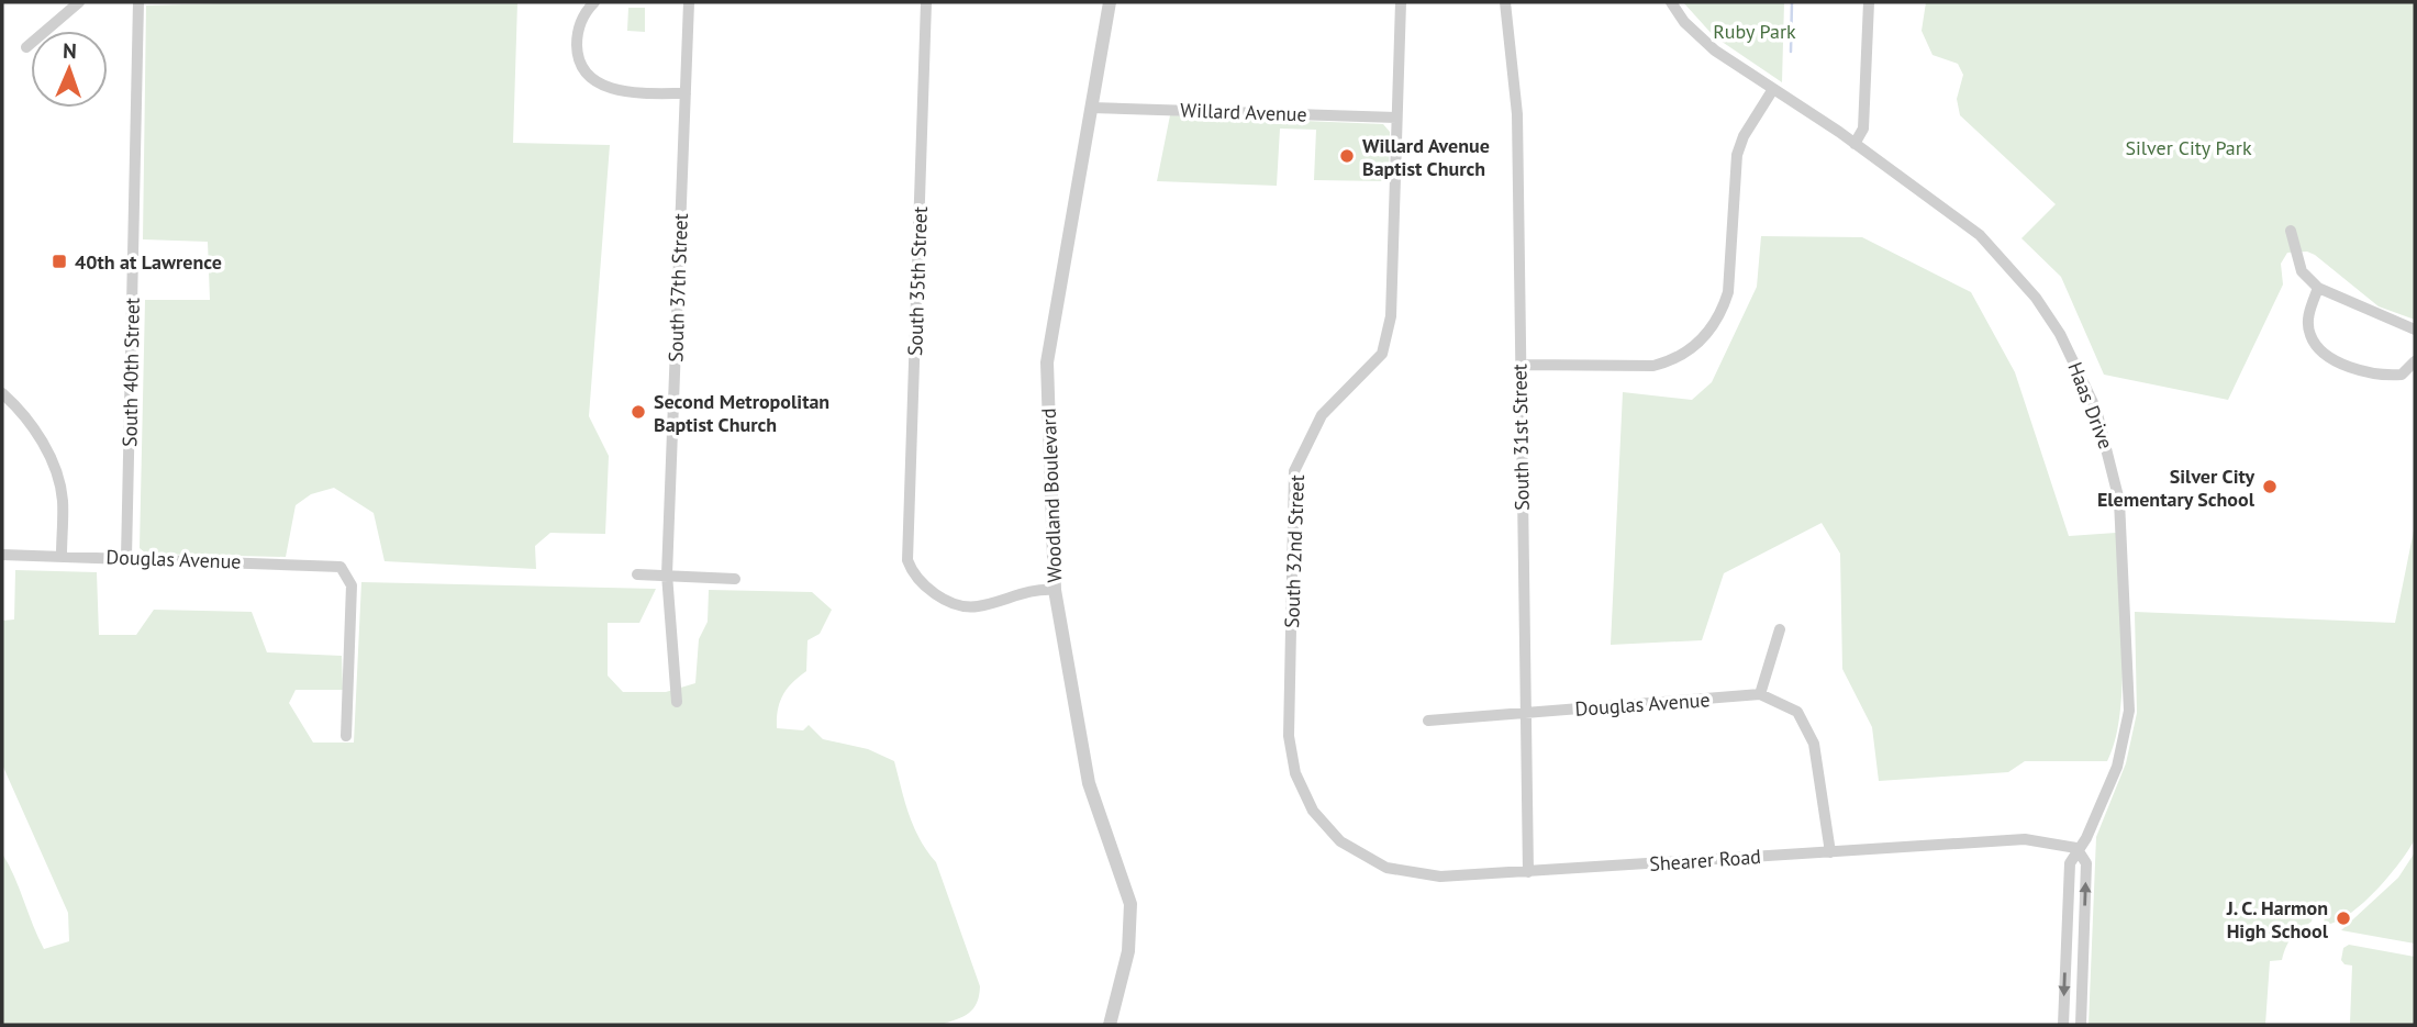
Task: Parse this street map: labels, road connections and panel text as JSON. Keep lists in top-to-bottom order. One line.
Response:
{"streets":{"street":["Willard Avenue","South 35th Street","South 37th Street","South 40th Street","Haas Drive","South 31st Street","Woodland Boulevard","South 32nd Street","Douglas Avenue","Shearer Road"]},"crossings":[["Willard Avenue","Woodland Boulevard"],["Willard Avenue","South 32nd Street"],["South 35th Street","Woodland Boulevard"],["South 40th Street","Douglas Avenue"],["Haas Drive","Shearer Road"],["South 31st Street","Douglas Avenue"],["South 31st Street","Shearer Road"],["South 32nd Street","Shearer Road"]],"parks":["Ruby Park","Silver City Park"],"places":{"other":["Willard Avenue Baptist Church","Second Metropolitan Baptist Church","Silver City Elementary School","J. C. Harmon High School"],"transit":["40th at Lawrence"]},"north":"top"}
